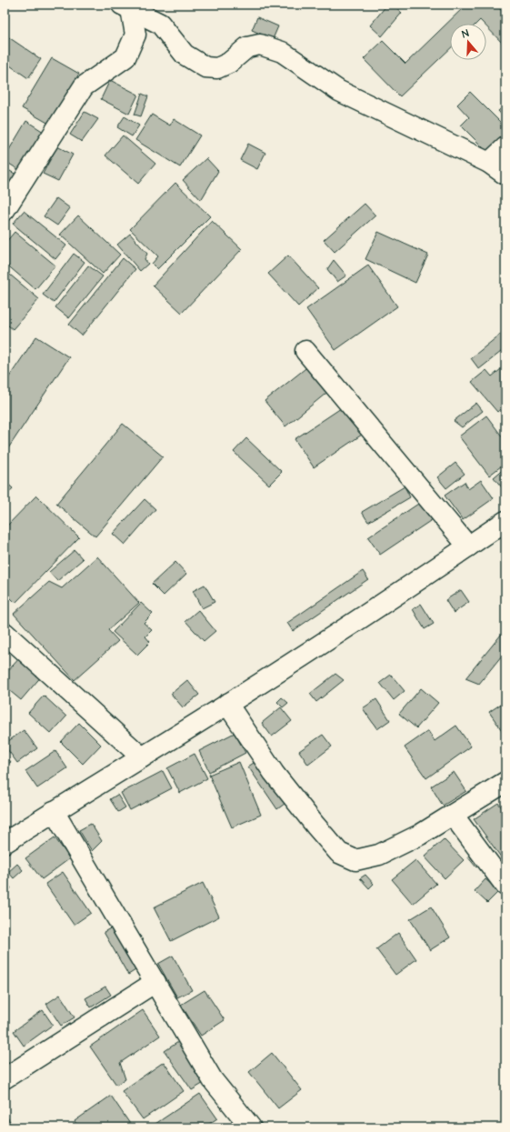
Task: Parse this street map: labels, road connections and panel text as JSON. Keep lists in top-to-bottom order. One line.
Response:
{"north":"top"}
